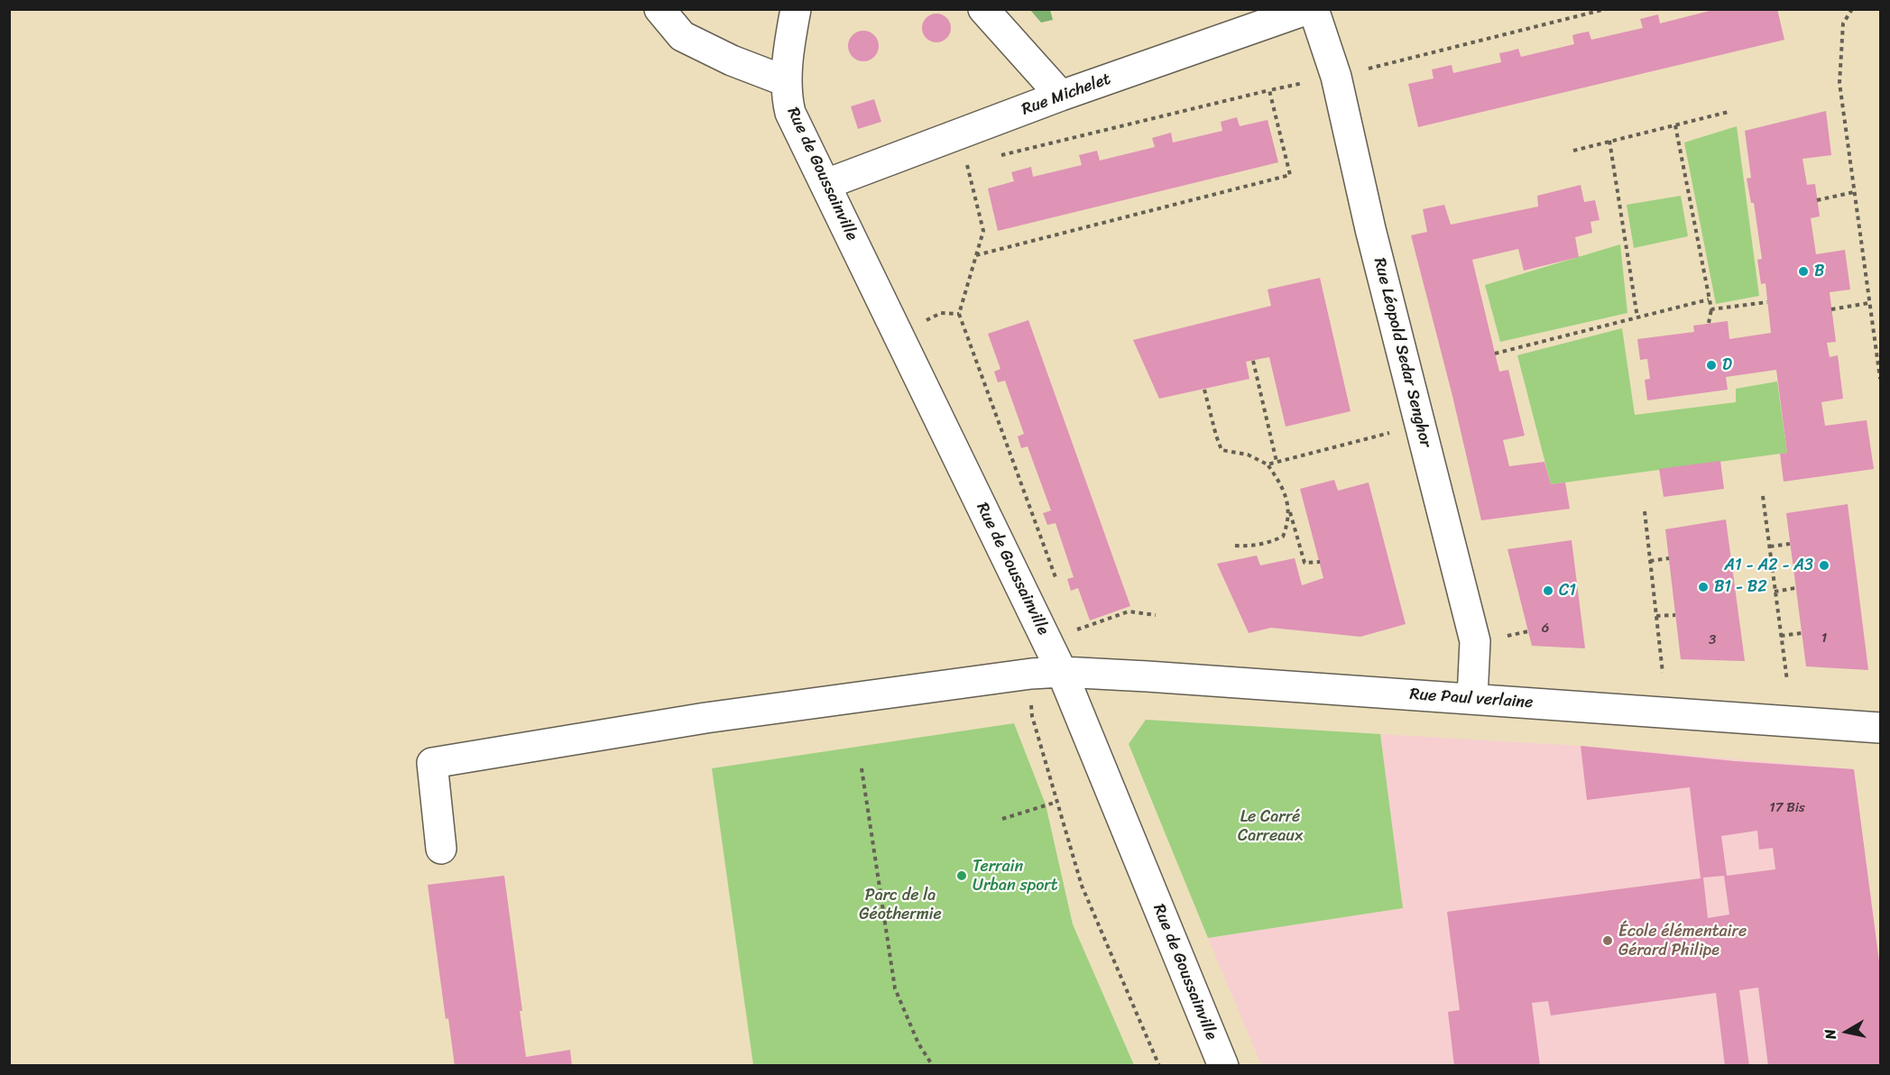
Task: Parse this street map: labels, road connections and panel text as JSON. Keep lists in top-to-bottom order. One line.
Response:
{"streets":{"street":["Rue Michelet","Rue de Goussainville","Rue Léopold Sedar Senghor","Rue Paul verlaine"]},"crossings":[["Rue Michelet","Rue de Goussainville"],["Rue de Goussainville","Rue Paul verlaine"],["Rue Léopold Sedar Senghor","Rue Paul verlaine"]],"parks":["Le Carré Carreaux","Parc de la Géothermie"],"places":["B","D","A1 - A2 - A3","B1 - B2","C1","Terrain Urban sport","École élémentaire Gérard Philipe"],"house_numbers":["6","1","3","17 Bis"],"north":"left"}
